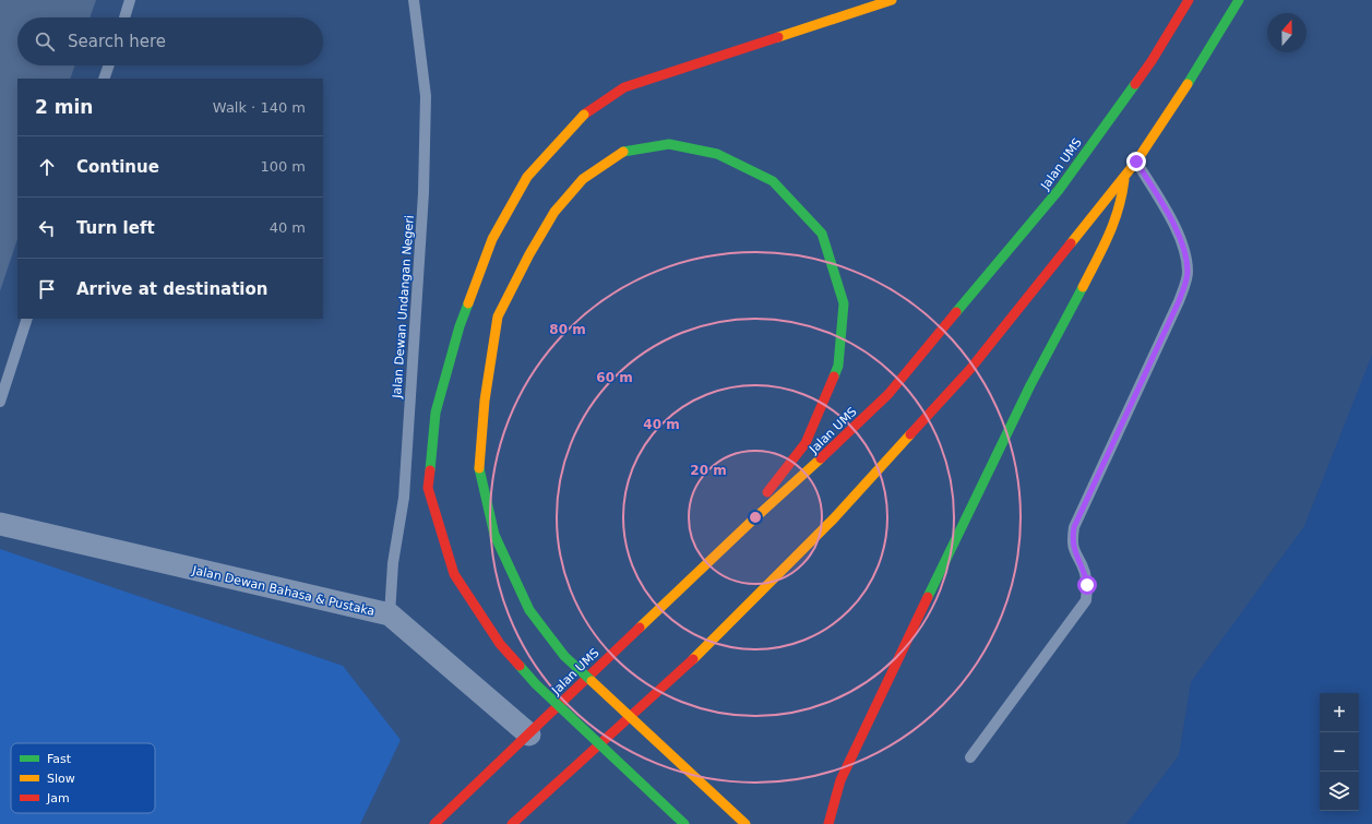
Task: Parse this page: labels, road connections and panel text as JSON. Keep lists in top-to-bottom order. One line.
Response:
{"streets":{"highway":["Jalan UMS"],"street":["Jalan Dewan Bahasa & Pustaka"],"lane":["Jalan Dewan Undangan Negeri"]},"crossings":[["Jalan UMS","Jalan Dewan Bahasa & Pustaka"],["Jalan Dewan Undangan Negeri","Jalan Dewan Bahasa & Pustaka"]],"legend":["Fast","Slow","Jam"],"north":"top","page":{"search":"Search here","heading":["2 min","Walk · 140 m"],"list":[["Continue","100 m"],["Turn left","40 m"],"Arrive at destination"],"map_buttons":["+","−"]},"rings":["80 m","60 m","40 m","20 m"]}
